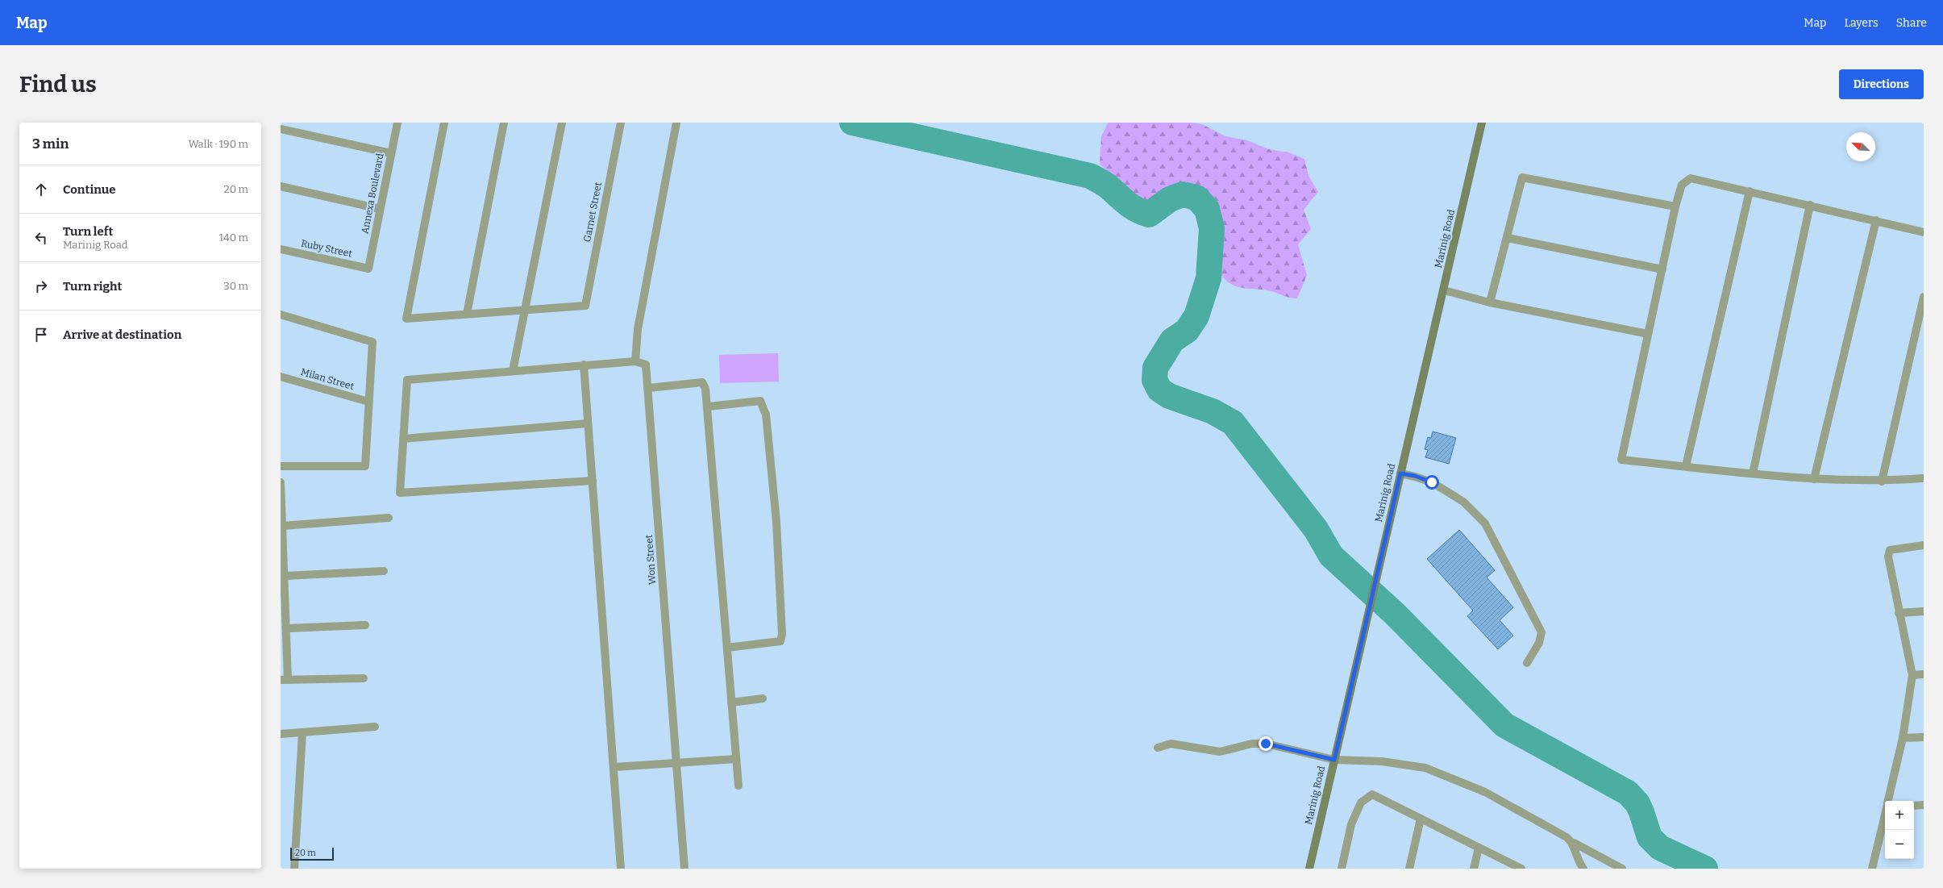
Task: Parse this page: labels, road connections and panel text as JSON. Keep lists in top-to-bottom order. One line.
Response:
{"streets":{"street":["Annexa Boulevard","Garnet Street","Marinig Road","Ruby Street","Milan Street","Won Street"]},"crossings":[["Annexa Boulevard","Ruby Street"]],"scale_bar":"20 m","north":"top left","page":{"header":"Map","nav":["Map","Layers","Share"],"buttons":"Directions","title":"Find us","heading":["3 min","Walk · 190 m"],"list":[["Continue","20 m"],["Turn left","Marinig Road","140 m"],["Turn right","30 m"],"Arrive at destination"],"map_buttons":["+","−"],"scale":"20 m"}}
